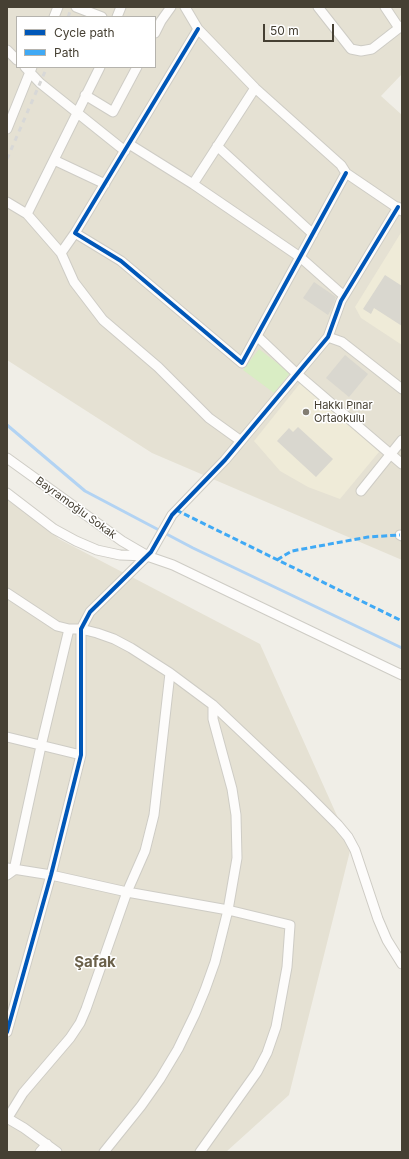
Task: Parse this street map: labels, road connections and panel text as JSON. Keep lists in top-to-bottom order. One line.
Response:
{"streets":{"street":["Bayramoğlu Sokak"]},"districts":["Şafak"],"places":["Hakkı Pınar Ortaokulu"],"legend":["Cycle path","Path"],"scale_bar":"50 m"}
